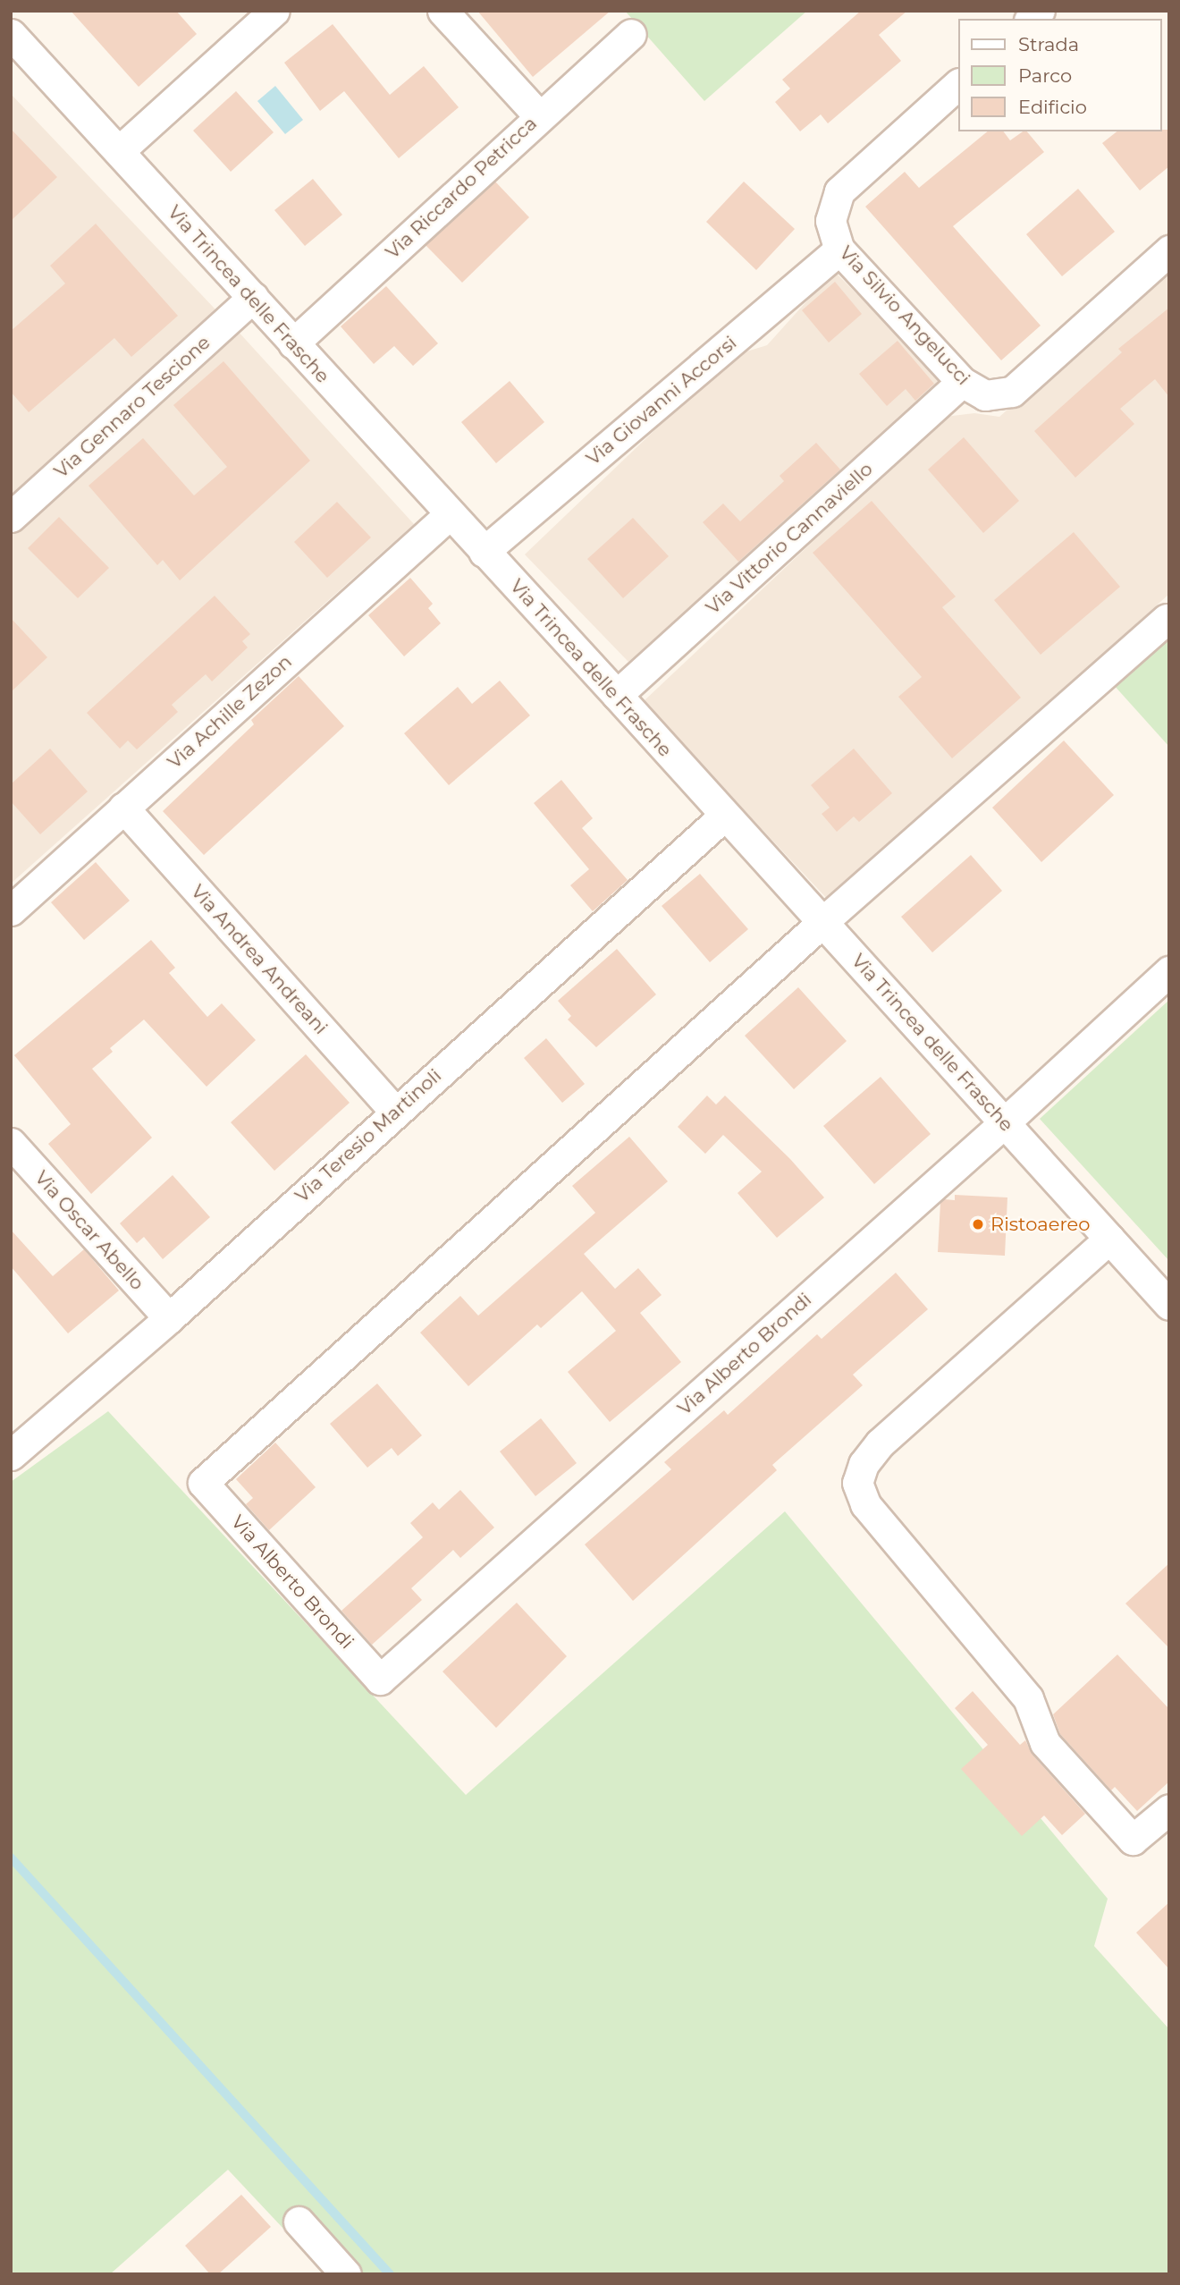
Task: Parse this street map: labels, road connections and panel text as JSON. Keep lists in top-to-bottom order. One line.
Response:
{"streets":{"street":["Via Riccardo Petricca","Via Trincea delle Frasche","Via Silvio Angelucci","Via Giovanni Accorsi","Via Gennaro Tescione","Via Vittorio Cannaviello","Via Achille Zezon","Via Andrea Andreani","Via Teresio Martinoli","Via Oscar Abello","Via Alberto Brondi"]},"crossings":[["Via Riccardo Petricca","Via Trincea delle Frasche"],["Via Trincea delle Frasche","Via Giovanni Accorsi"],["Via Trincea delle Frasche","Via Gennaro Tescione"],["Via Trincea delle Frasche","Via Vittorio Cannaviello"],["Via Trincea delle Frasche","Via Achille Zezon"],["Via Trincea delle Frasche","Via Teresio Martinoli"],["Via Trincea delle Frasche","Via Alberto Brondi"],["Via Silvio Angelucci","Via Giovanni Accorsi"],["Via Silvio Angelucci","Via Vittorio Cannaviello"],["Via Achille Zezon","Via Andrea Andreani"],["Via Andrea Andreani","Via Teresio Martinoli"],["Via Teresio Martinoli","Via Oscar Abello"]],"places":["Ristoaereo"],"legend":["Strada","Parco","Edificio"]}
